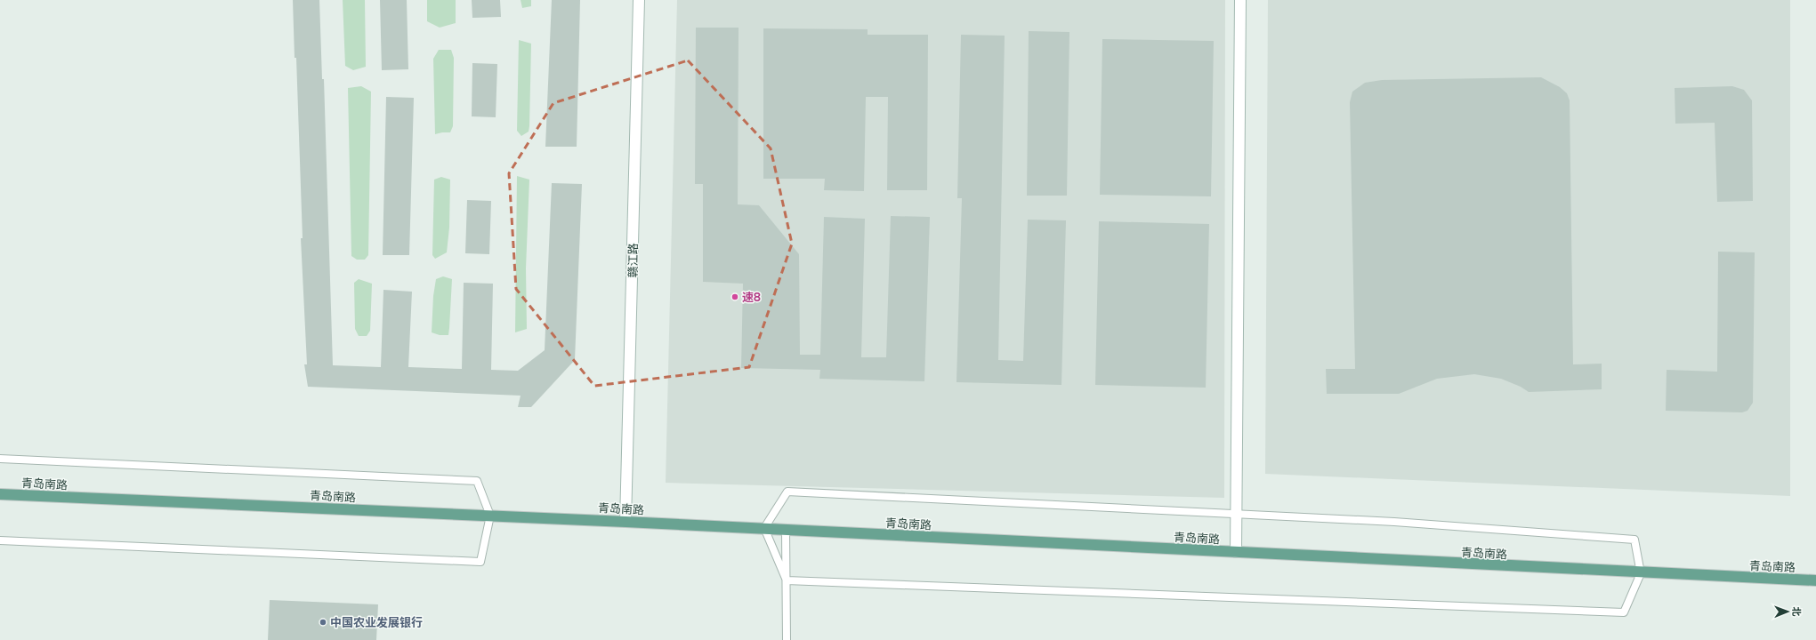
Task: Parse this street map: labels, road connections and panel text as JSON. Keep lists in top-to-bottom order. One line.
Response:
{"streets":{"main road":["青岛南路"],"street":["赣江路"]},"crossings":[["赣江路","青岛南路"]],"places":["速8","中国农业发展银行"],"north":"right"}
